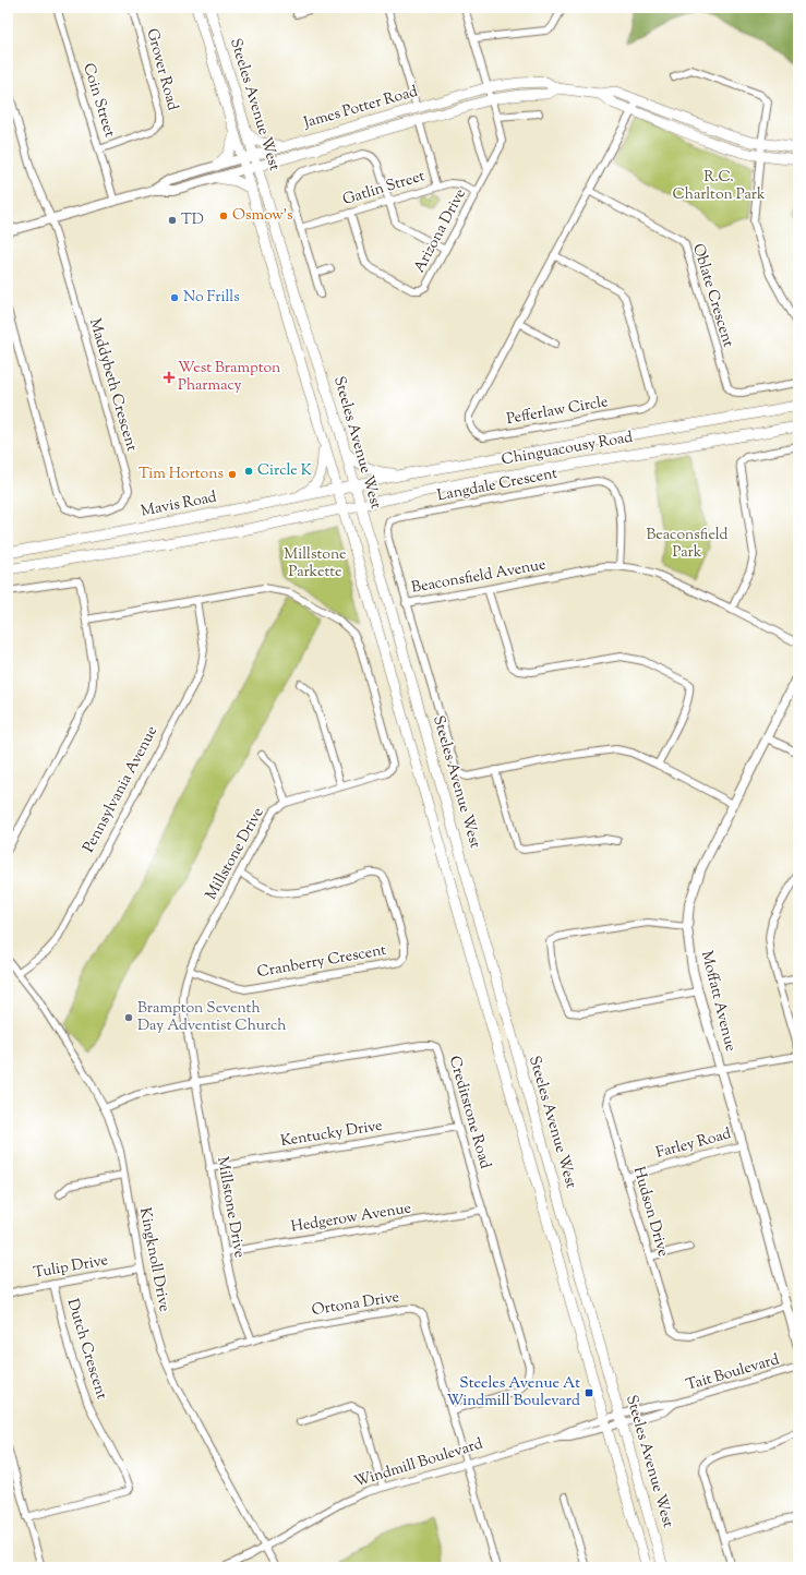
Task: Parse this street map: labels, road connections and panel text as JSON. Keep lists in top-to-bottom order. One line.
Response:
{"streets":{"main road":["Steeles Avenue West","James Potter Road","Chinguacousy Road","Mavis Road"],"street":["Grover Road","Coin Street","Gatlin Street","Arizona Drive","Oblate Crescent","Maddybeth Crescent","Pefferlaw Circle","Langdale Crescent","Beaconsfield Avenue","Pennsylvania Avenue","Millstone Drive","Cranberry Crescent","Moffatt Avenue","Creditstone Road","Kentucky Drive","Farley Road","Hudson Drive","Hedgerow Avenue","Kingknoll Drive","Tulip Drive","Ortona Drive","Dutch Crescent","Tait Boulevard","Windmill Boulevard"]},"crossings":[["Grover Road","Coin Street"],["Steeles Avenue West","James Potter Road"],["Steeles Avenue West","Chinguacousy Road"],["Steeles Avenue West","Mavis Road"],["Steeles Avenue West","Tait Boulevard"],["Steeles Avenue West","Windmill Boulevard"],["James Potter Road","Arizona Drive"],["James Potter Road","Pefferlaw Circle"],["Gatlin Street","Arizona Drive"],["Oblate Crescent","Pefferlaw Circle"],["Chinguacousy Road","Mavis Road"],["Langdale Crescent","Beaconsfield Avenue"],["Beaconsfield Avenue","Moffatt Avenue"],["Pennsylvania Avenue","Millstone Drive"],["Pennsylvania Avenue","Kingknoll Drive"],["Millstone Drive","Cranberry Crescent"],["Millstone Drive","Creditstone Road"],["Millstone Drive","Kentucky Drive"],["Millstone Drive","Hedgerow Avenue"],["Millstone Drive","Ortona Drive"],["Moffatt Avenue","Farley Road"],["Moffatt Avenue","Hudson Drive"],["Creditstone Road","Kentucky Drive"],["Creditstone Road","Hedgerow Avenue"],["Creditstone Road","Kingknoll Drive"],["Creditstone Road","Ortona Drive"],["Farley Road","Hudson Drive"],["Kingknoll Drive","Tulip Drive"],["Kingknoll Drive","Ortona Drive"],["Kingknoll Drive","Windmill Boulevard"],["Tulip Drive","Dutch Crescent"],["Ortona Drive","Windmill Boulevard"],["Tait Boulevard","Windmill Boulevard"]],"parks":["R.C. Charlton Park","Beaconsfield Park","Millstone Parkette"],"places":{"other":["Osmow's","TD","No Frills","Circle K","Tim Hortons","Brampton Seventh Day Adventist Church"],"health":["West Brampton Pharmacy"],"transit":["Steeles Avenue At Windmill Boulevard"]}}
